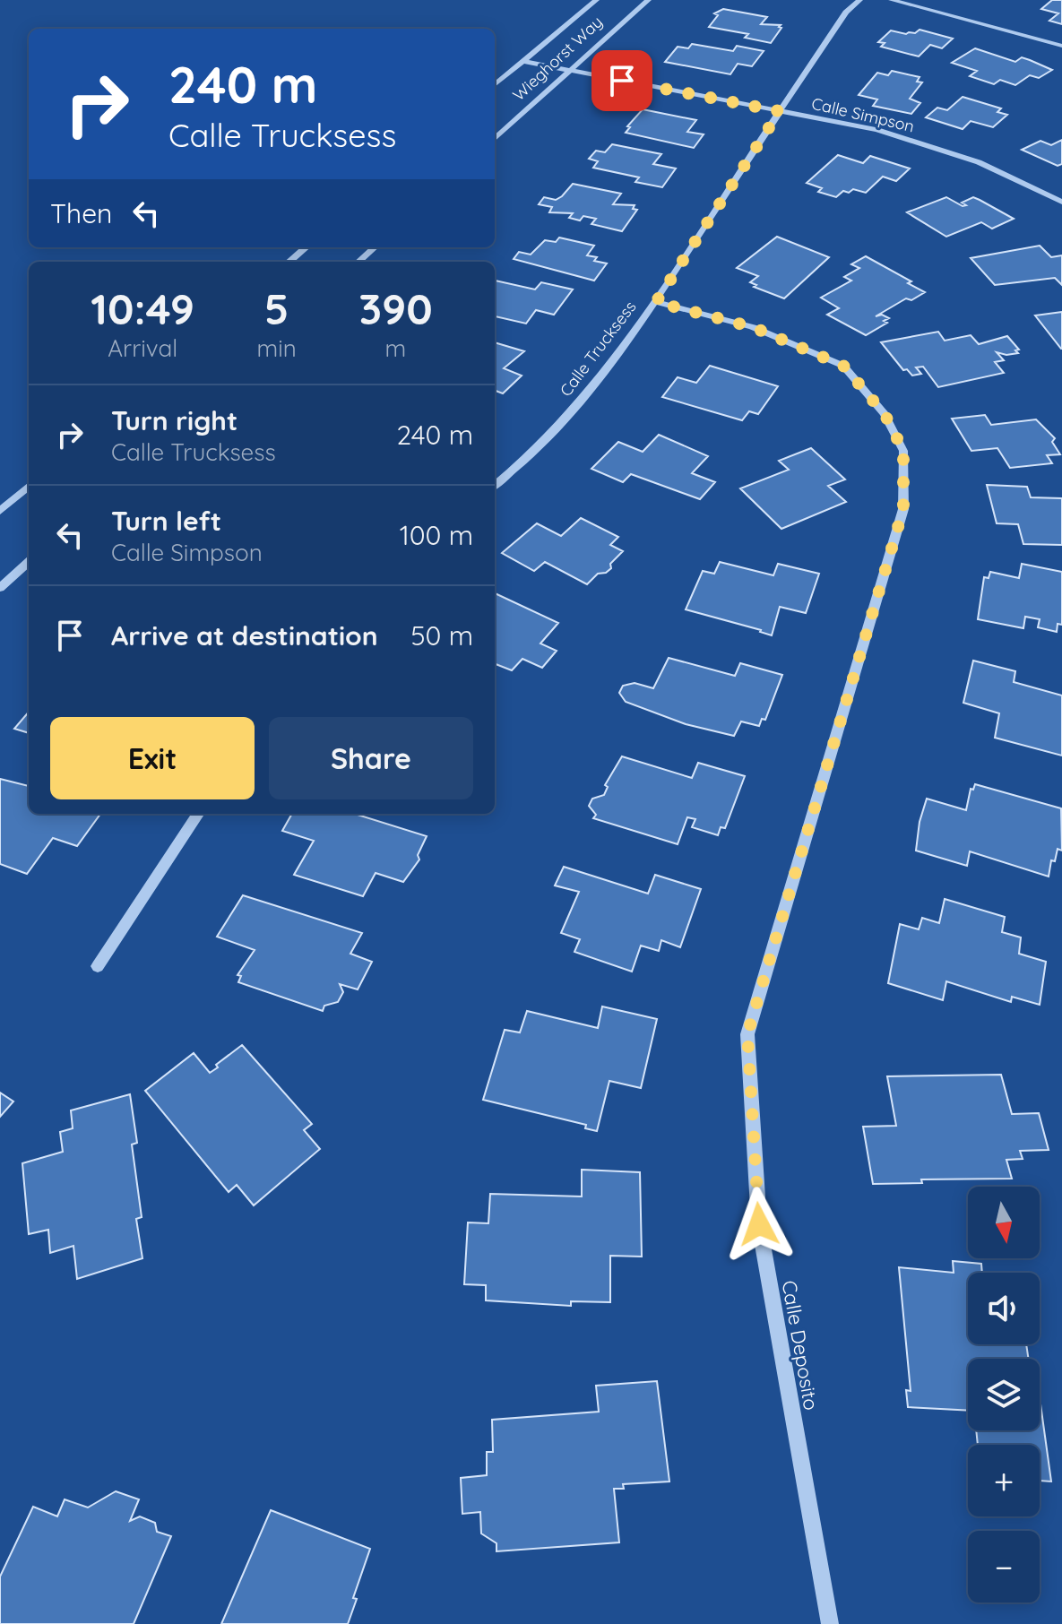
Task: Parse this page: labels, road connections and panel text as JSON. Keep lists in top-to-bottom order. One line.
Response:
{"streets":{"street":["Wieghorst Way","Calle Simpson","Calle Trucksess","Calle Deposito"]},"crossings":[["Wieghorst Way","Calle Simpson"],["Calle Simpson","Calle Trucksess"],["Calle Trucksess","Calle Deposito"]],"north":"bottom","page":{"turn":["240 m","Calle Trucksess"],"then":"Then","eta":["10:49","Arrival","5","min","390","m"],"list":[{"name":"Turn right","note":"Calle Trucksess","value":"240 m"},{"name":"Turn left","note":"Calle Simpson","value":"100 m"},{"name":"Arrive at destination","value":"50 m"}],"buttons":["Exit","Share"],"map_buttons":["+","−"]}}
